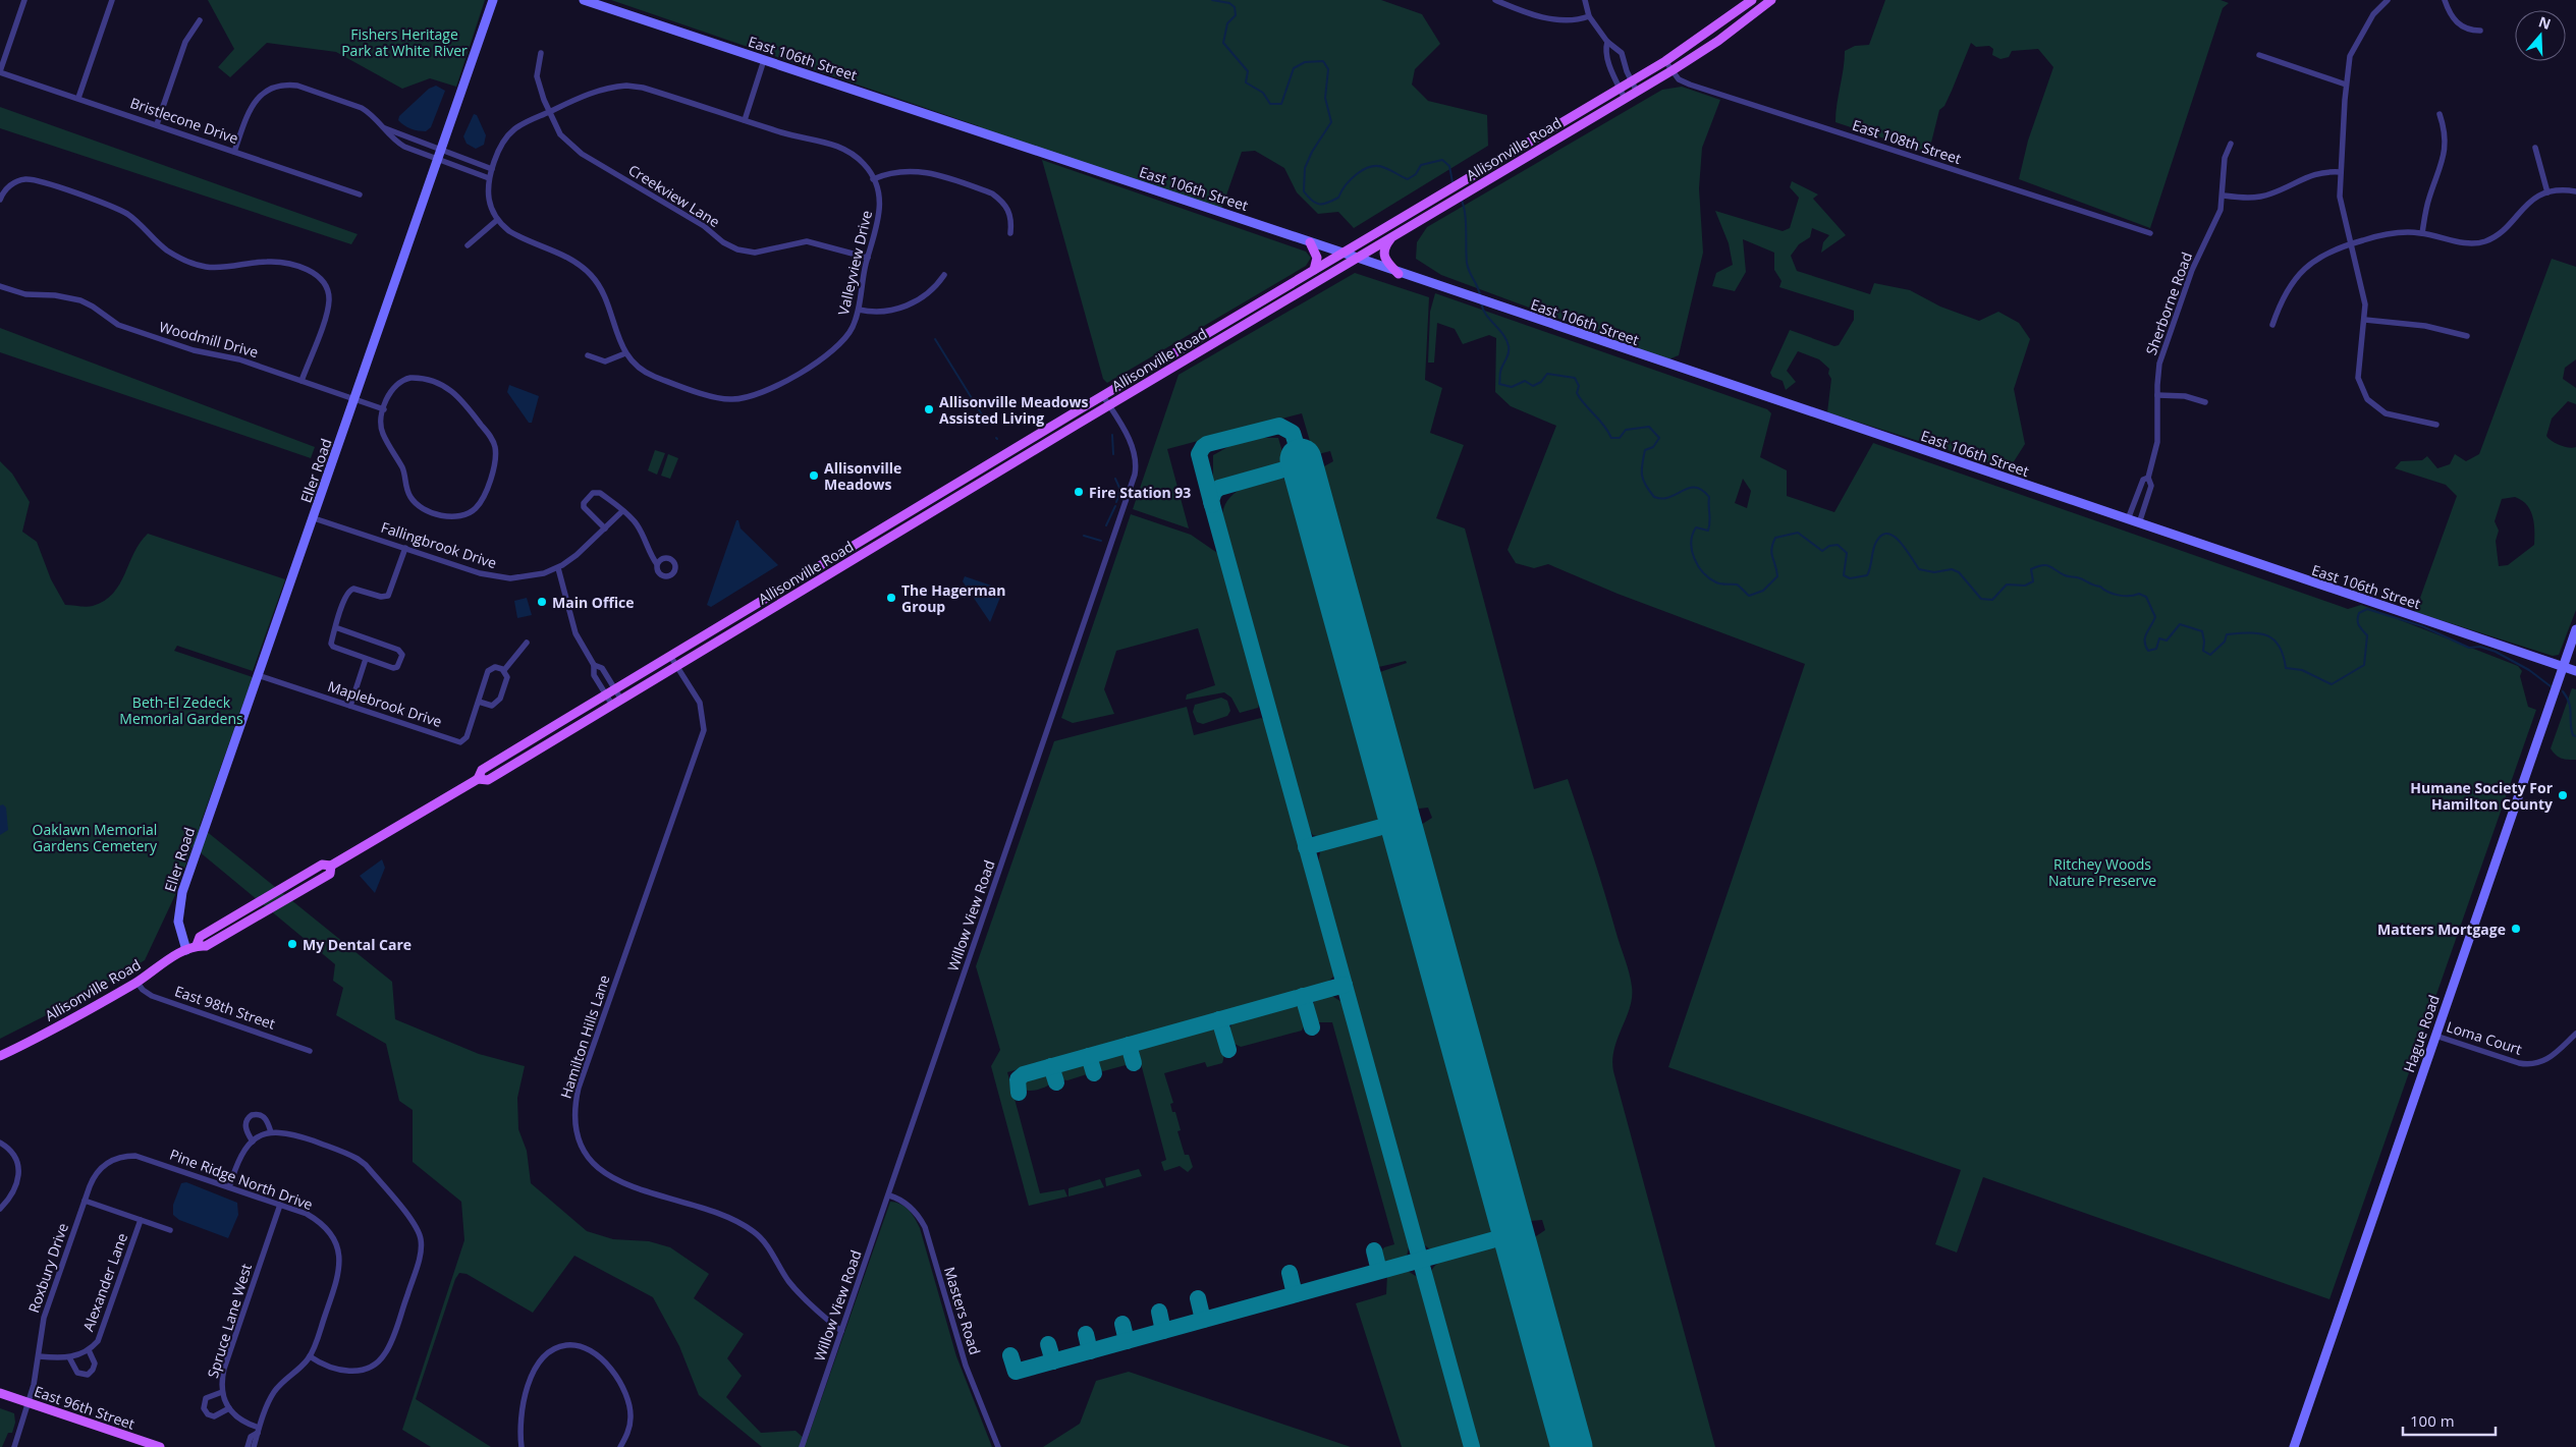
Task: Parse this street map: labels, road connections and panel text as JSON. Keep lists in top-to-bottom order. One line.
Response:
{"streets":{"main road":["Allisonville Road","East 96th Street"],"street":["East 106th Street","Bristlecone Drive","East 108th Street","Creekview Lane","Valleyview Drive","Sherborne Road","Woodmill Drive","Eller Road","Fallingbrook Drive","Maplebrook Drive","Willow View Road","East 98th Street","Hague Road","Hamilton Hills Lane","Loma Court","Pine Ridge North Drive","Roxbury Drive","Alexander Lane","Masters Road","Spruce Lane West"]},"crossings":[["East 106th Street","Allisonville Road"],["East 106th Street","Sherborne Road"],["East 106th Street","Hague Road"],["East 108th Street","Allisonville Road"],["Allisonville Road","Eller Road"],["Allisonville Road","Willow View Road"],["Allisonville Road","East 98th Street"],["Allisonville Road","Hamilton Hills Lane"],["Creekview Lane","Valleyview Drive"],["Woodmill Drive","Eller Road"],["Eller Road","Fallingbrook Drive"],["Eller Road","Maplebrook Drive"],["Willow View Road","Hamilton Hills Lane"],["Willow View Road","Masters Road"],["Hague Road","Loma Court"],["Pine Ridge North Drive","Roxbury Drive"],["Pine Ridge North Drive","Spruce Lane West"],["Roxbury Drive","Alexander Lane"],["Roxbury Drive","East 96th Street"]],"parks":["Fishers Heritage Park at White River","Beth-El Zedeck Memorial Gardens","Oaklawn Memorial Gardens Cemetery","Ritchey Woods Nature Preserve"],"places":["Allisonville Meadows Assisted Living","Allisonville Meadows","Fire Station 93","The Hagerman Group","Main Office","Humane Society For Hamilton County","Matters Mortgage","My Dental Care"],"scale_bar":"100 m","north":"top"}
